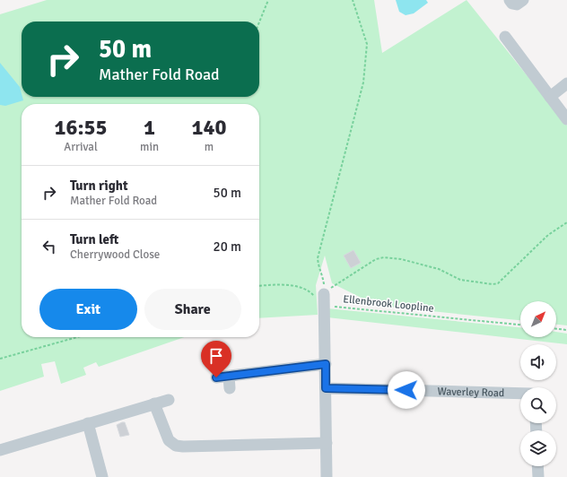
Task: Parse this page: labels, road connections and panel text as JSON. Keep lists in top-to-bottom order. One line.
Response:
{"streets":{"street":["Waverley Road"],"path":["Ellenbrook Loopline"]},"north":"top right","page":{"turn":["50 m","Mather Fold Road"],"eta":["16:55","Arrival","1","min","140","m"],"list":[{"name":"Turn right","note":"Mather Fold Road","value":"50 m"},{"name":"Turn left","note":"Cherrywood Close","value":"20 m"}],"buttons":["Exit","Share"]}}
